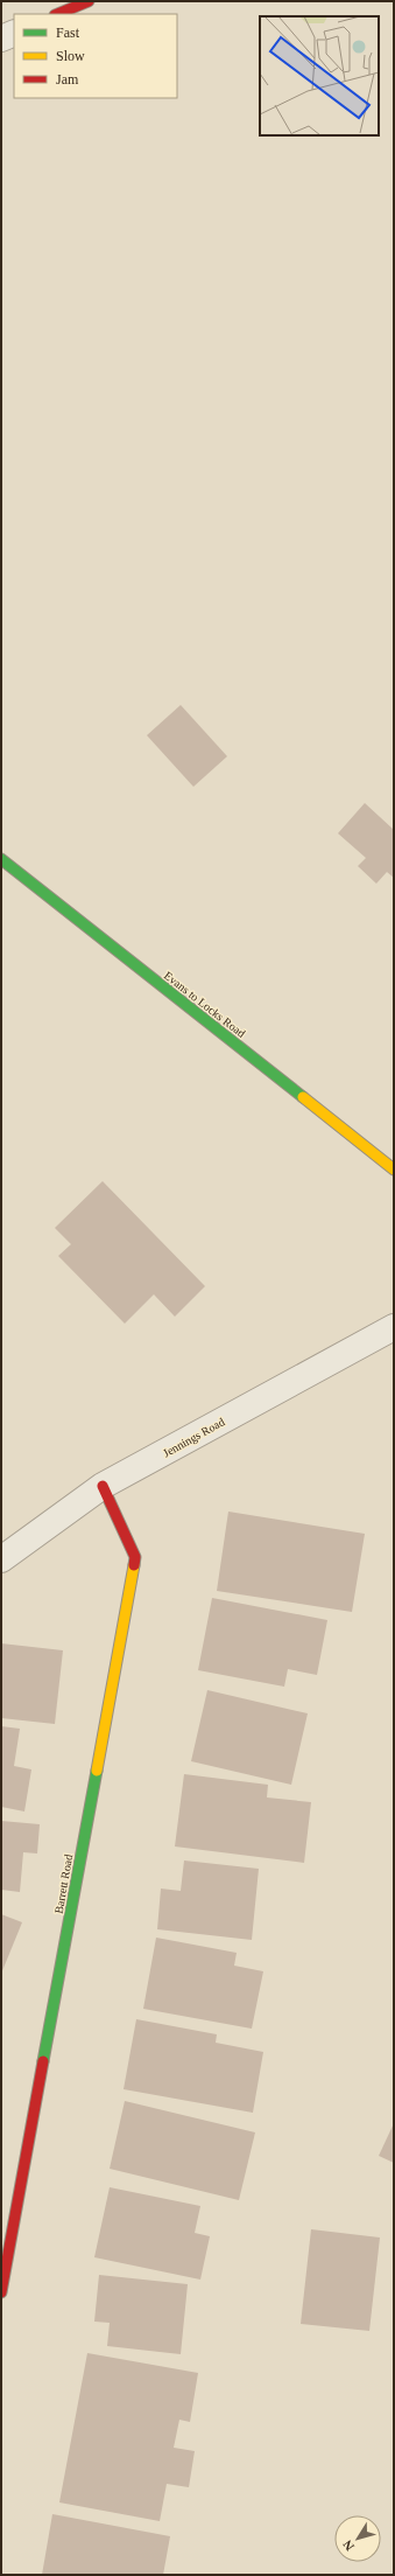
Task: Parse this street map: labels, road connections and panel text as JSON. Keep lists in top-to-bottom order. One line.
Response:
{"streets":{"street":["Evans to Locks Road","Jennings Road","Barrett Road"]},"crossings":[["Jennings Road","Barrett Road"]],"legend":["Fast","Slow","Jam"],"north":"bottom left"}
